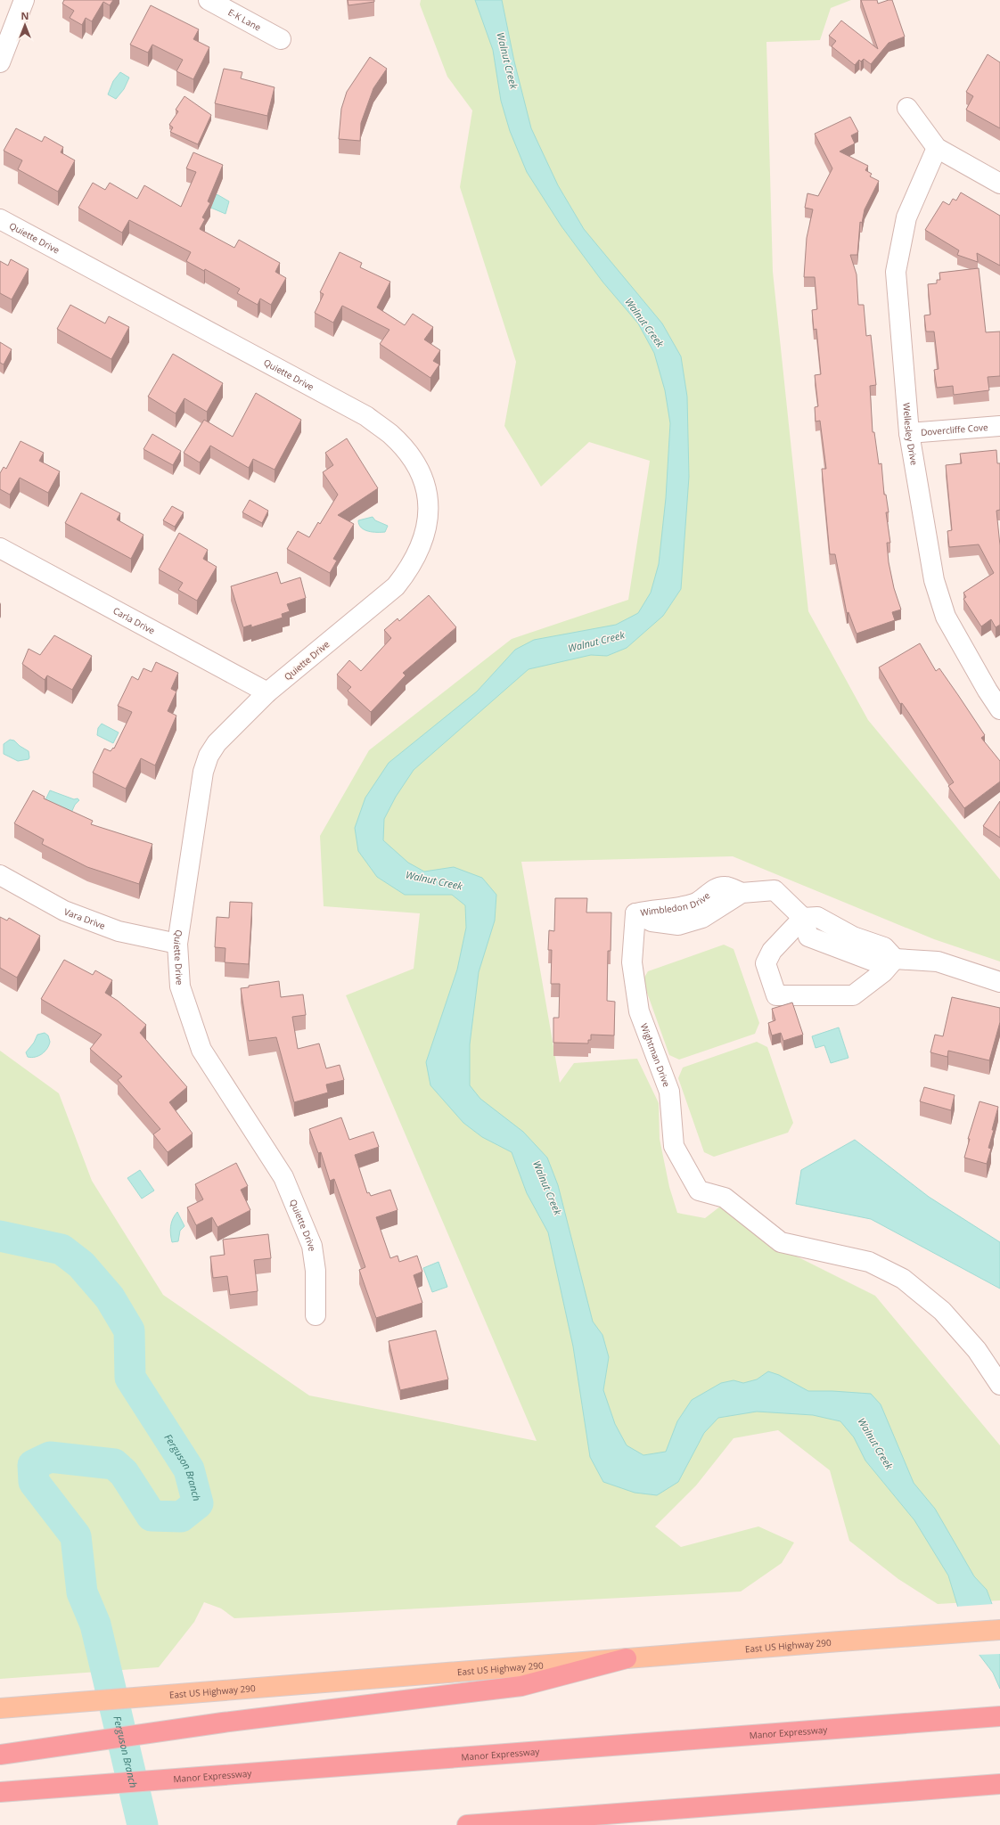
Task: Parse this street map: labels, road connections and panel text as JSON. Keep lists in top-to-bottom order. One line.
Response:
{"streets":{"highway":["Manor Expressway"],"main road":["East US Highway 290"],"street":["E-K Lane","Quiette Drive","Dovercliffe Cove","Wellesley Drive","Carla Drive","Wimbledon Drive","Vara Drive","Wightman Drive"]},"crossings":[["Quiette Drive","Carla Drive"],["Quiette Drive","Vara Drive"],["Dovercliffe Cove","Wellesley Drive"],["Wimbledon Drive","Wightman Drive"]],"water":["Walnut Creek","Ferguson Branch"],"north":"top"}
